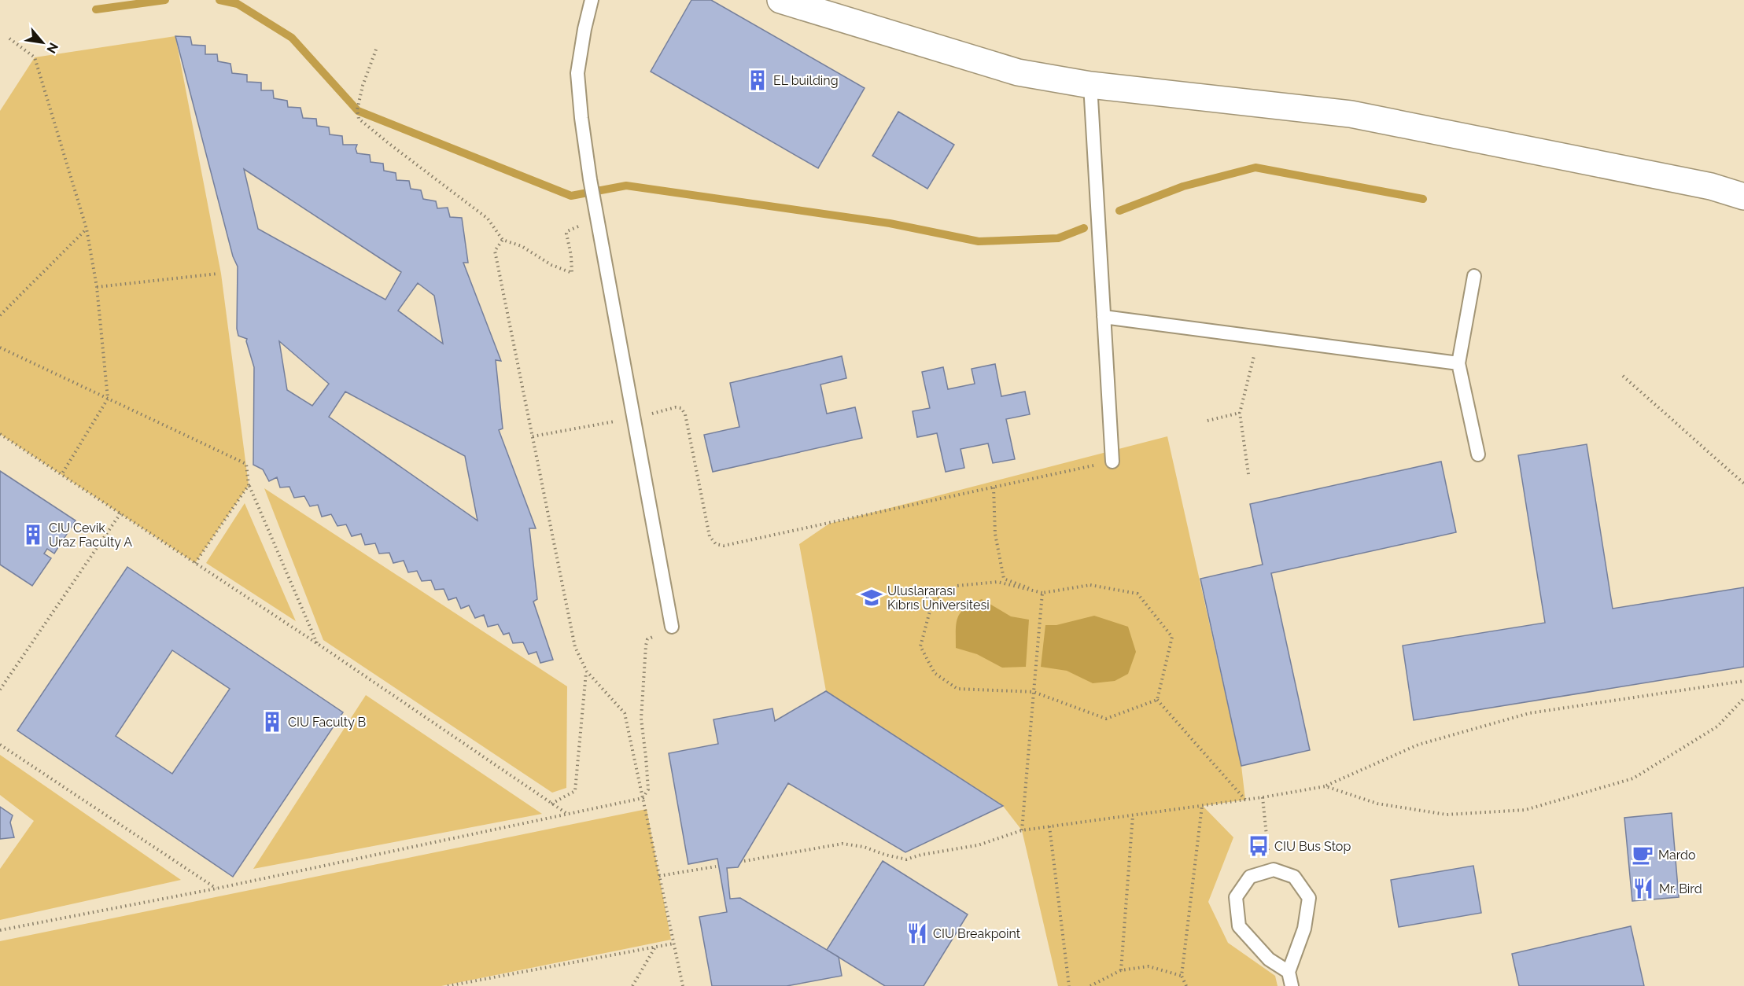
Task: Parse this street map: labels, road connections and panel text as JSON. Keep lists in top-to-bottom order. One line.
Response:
{"places":{"building":["EL building","CIU Cevik Uraz Faculty A","CIU Faculty B"],"school or university":["Uluslararası Kıbrıs Üniversitesi"],"bus stop":["CIU Bus Stop"],"cafe":["Mardo"],"restaurant":["Mr. Bird","CIU Breakpoint"]},"north":"bottom right"}
